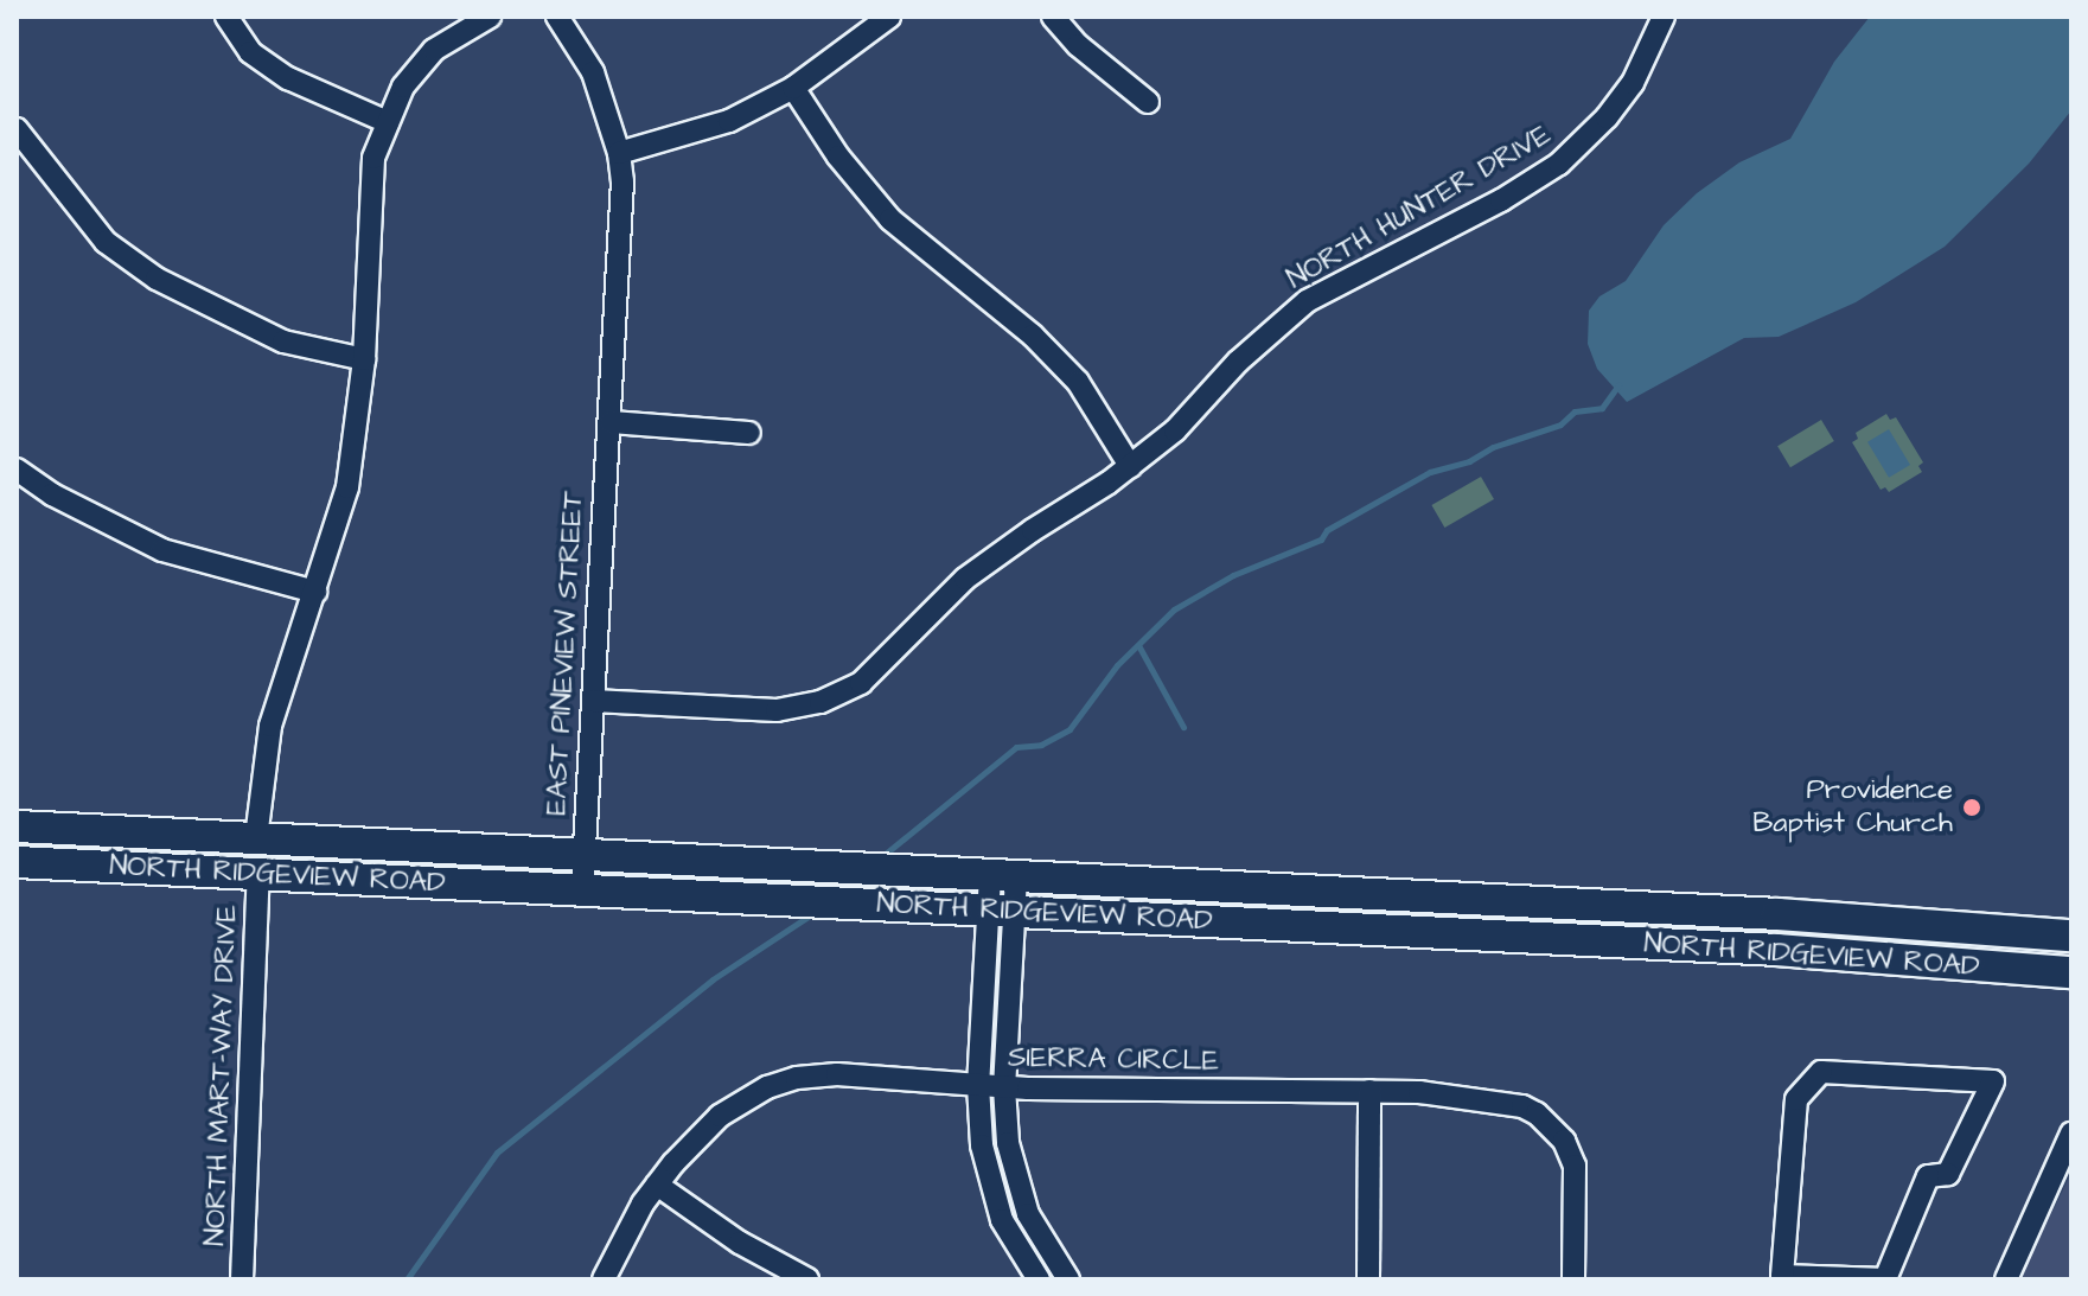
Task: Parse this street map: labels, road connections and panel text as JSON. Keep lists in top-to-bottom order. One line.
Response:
{"streets":{"main road":["NORTH RIDGEVIEW ROAD"],"street":["NORTH HUNTER DRIVE","EAST PINEVIEW STREET","SIERRA CIRCLE","NORTH MART-WAY DRIVE"]},"crossings":[["NORTH HUNTER DRIVE","EAST PINEVIEW STREET"],["EAST PINEVIEW STREET","NORTH RIDGEVIEW ROAD"],["NORTH RIDGEVIEW ROAD","NORTH MART-WAY DRIVE"]],"places":["Providence Baptist Church"]}
